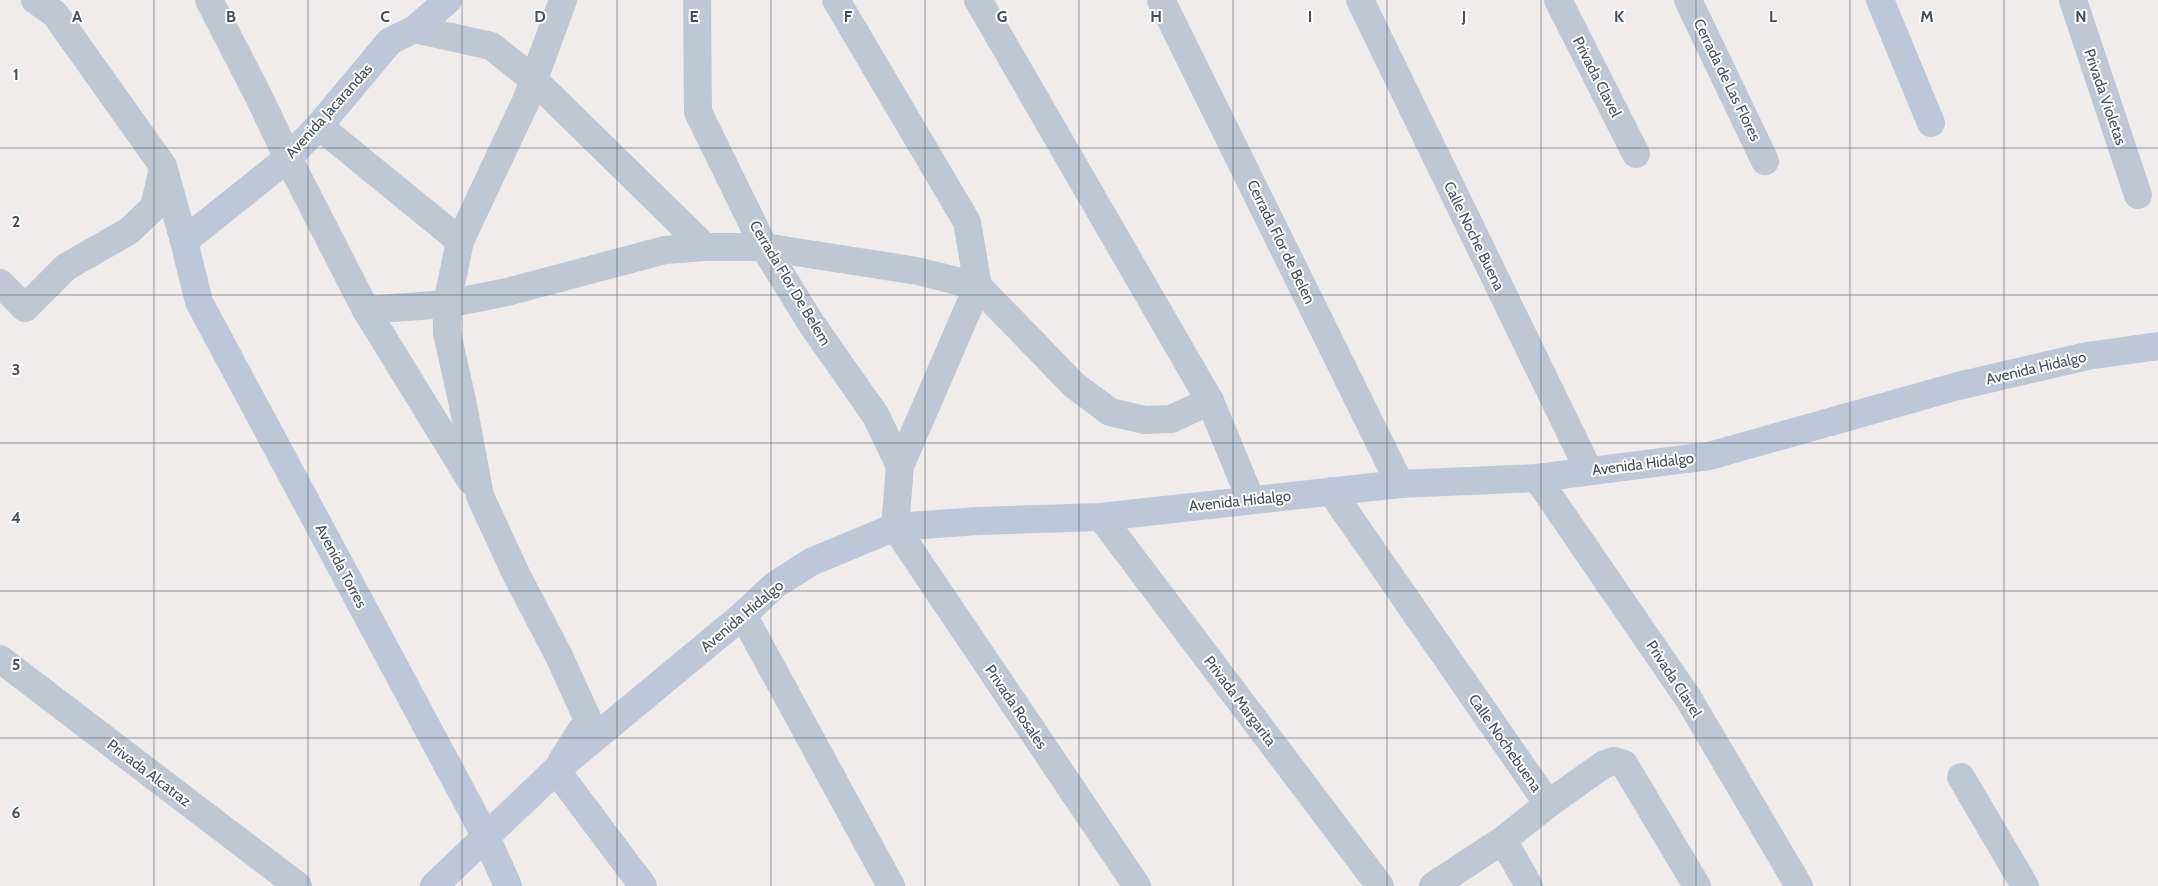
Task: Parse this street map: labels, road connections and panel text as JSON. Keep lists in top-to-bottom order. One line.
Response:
{"streets":{"main road":["Avenida Jacarandas","Avenida Hidalgo","Avenida Torres"],"street":["Privada Clavel","Cerrada de Las Flores","Privada Violetas","Calle Noche Buena","Cerrada Flor de Belen","Cerrada Flor De Belem","Privada Margarita","Privada Rosales","Calle Nochebuena","Privada Alcatraz"]},"crossings":[["Privada Clavel","Avenida Hidalgo"],["Avenida Jacarandas","Avenida Torres"],["Calle Noche Buena","Avenida Hidalgo"],["Cerrada Flor de Belen","Avenida Hidalgo"],["Avenida Hidalgo","Avenida Torres"],["Avenida Hidalgo","Privada Margarita"],["Avenida Hidalgo","Privada Rosales"],["Avenida Hidalgo","Calle Nochebuena"]],"grid":{"columns":["A","B","C","D","E","F","G","H","I","J","K","L","M","N"],"rows":["1","2","3","4","5","6"]}}
